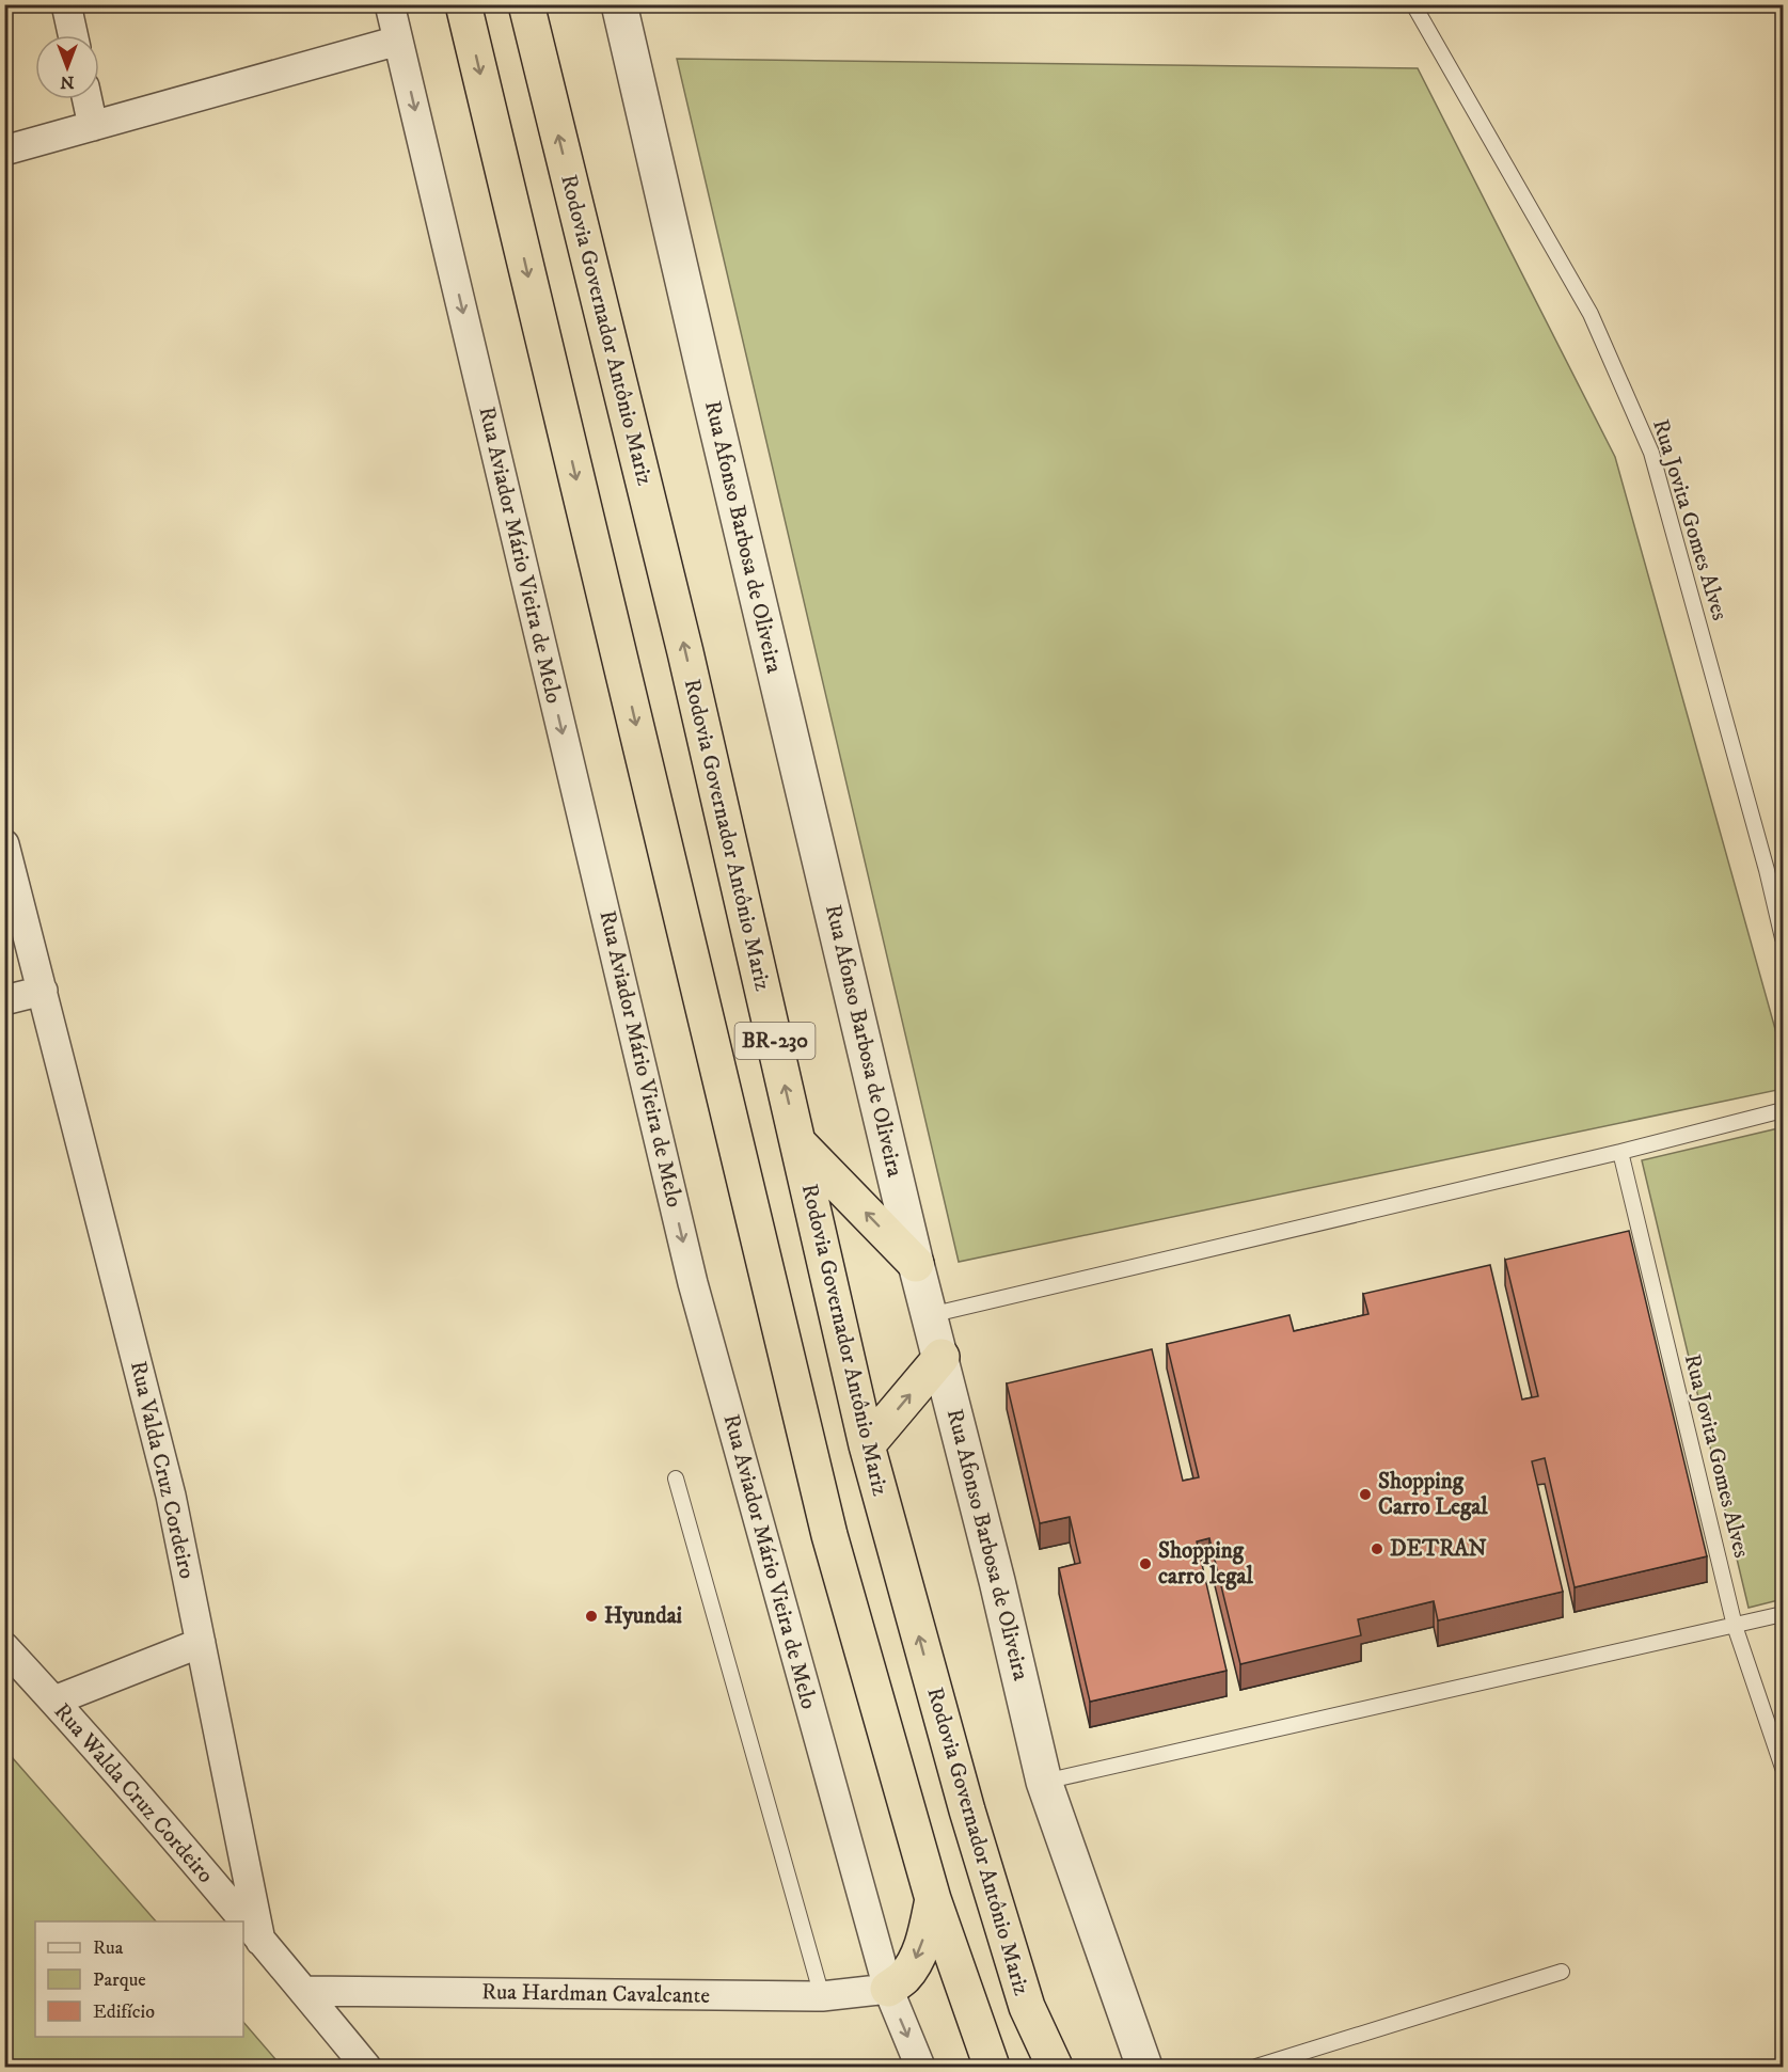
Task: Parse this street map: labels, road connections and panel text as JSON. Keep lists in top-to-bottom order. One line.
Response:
{"streets":{"highway":["Rodovia Governador Antônio Mariz","BR-230"],"street":["Rua Afonso Barbosa de Oliveira","Rua Aviador Mário Vieira de Melo","Rua Valda Cruz Cordeiro","Rua Walda Cruz Cordeiro","Rua Hardman Cavalcante"],"lane":["Rua Jovita Gomes Alves"]},"crossings":[["Rua Aviador Mário Vieira de Melo","Rua Hardman Cavalcante"],["Rua Valda Cruz Cordeiro","Rua Walda Cruz Cordeiro"],["Rua Valda Cruz Cordeiro","Rua Hardman Cavalcante"]],"one_way":["Rua Aviador Mário Vieira de Melo"],"places":["Shopping Carro Legal","DETRAN","Shopping carro legal","Hyundai"],"legend":["Rua","Parque","Edifício"],"north":"bottom"}
